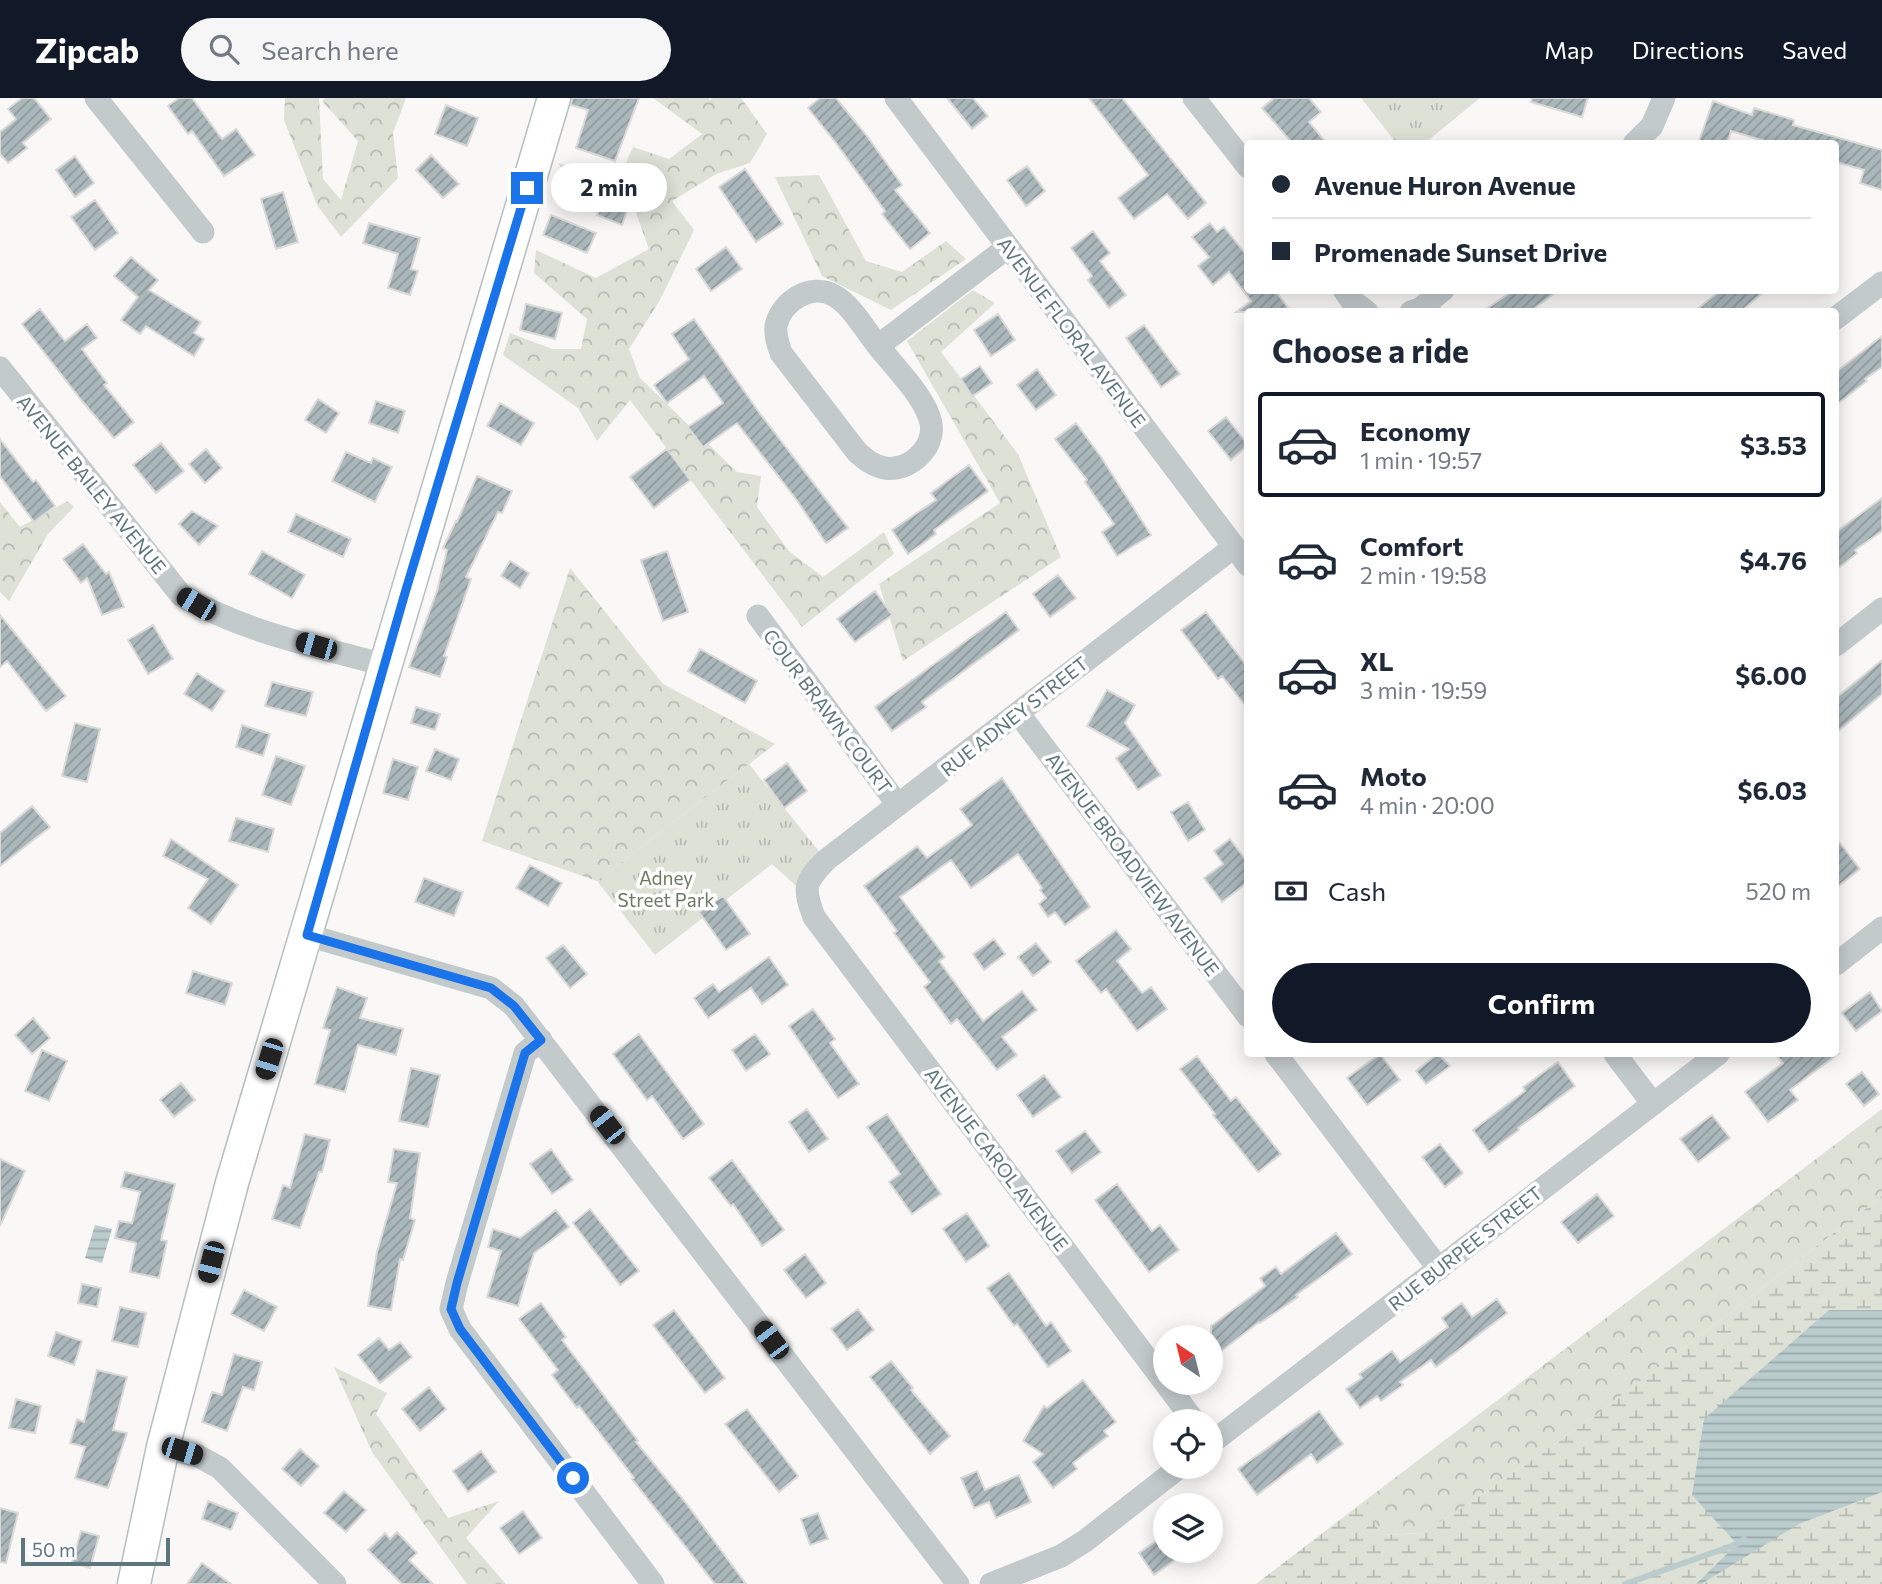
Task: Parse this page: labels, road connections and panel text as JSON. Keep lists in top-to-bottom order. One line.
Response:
{"streets":{"street":["AVENUE FLORAL AVENUE","AVENUE BAILEY AVENUE","COUR BRAWN COURT","RUE ADNEY STREET","AVENUE BROADVIEW AVENUE","AVENUE CAROL AVENUE","RUE BURPEE STREET"]},"crossings":[["AVENUE FLORAL AVENUE","RUE ADNEY STREET"],["COUR BRAWN COURT","RUE ADNEY STREET"],["RUE ADNEY STREET","AVENUE BROADVIEW AVENUE"],["RUE ADNEY STREET","AVENUE CAROL AVENUE"]],"parks":["Adney Street Park"],"scale_bar":"50 m","north":"top left","page":{"header":"Zipcab","search":"Search here","nav":["Map","Directions","Saved"],"banner":["Avenue Huron Avenue","Promenade Sunset Drive"],"bubble":"2 min","heading":"Choose a ride","list":[{"name":"Economy","note":"1 min · 19:57","value":"$3.53"},{"name":"Comfort","note":"2 min · 19:58","value":"$4.76"},{"name":"XL","note":"3 min · 19:59","value":"$6.00"},{"name":"Moto","note":"4 min · 20:00","value":"$6.03"}],"pay":["Cash","520 m"],"buttons":"Confirm","scale":"50 m"}}
